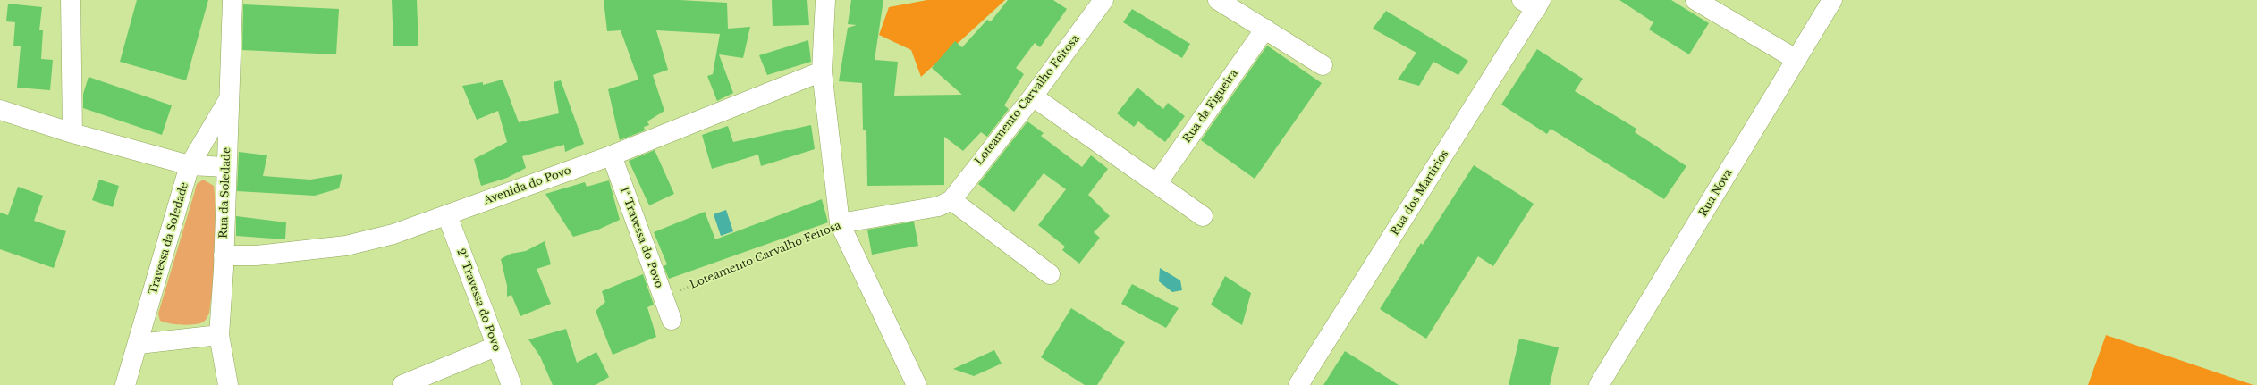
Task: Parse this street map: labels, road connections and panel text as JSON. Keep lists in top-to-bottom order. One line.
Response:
{"streets":{"street":["Loteamento Carvalho Feitosa","Rua da Figueira","Avenida do Povo","Rua da Soledade","Rua dos Martirios","Rua Nova","1ª Travessa do Povo","Travessa da Soledade","2ª Travessa do Povo"]},"crossings":[["Loteamento Carvalho Feitosa","1ª Travessa do Povo"],["Avenida do Povo","Rua da Soledade"],["Avenida do Povo","1ª Travessa do Povo"],["Avenida do Povo","2ª Travessa do Povo"],["Rua da Soledade","Travessa da Soledade"]]}
